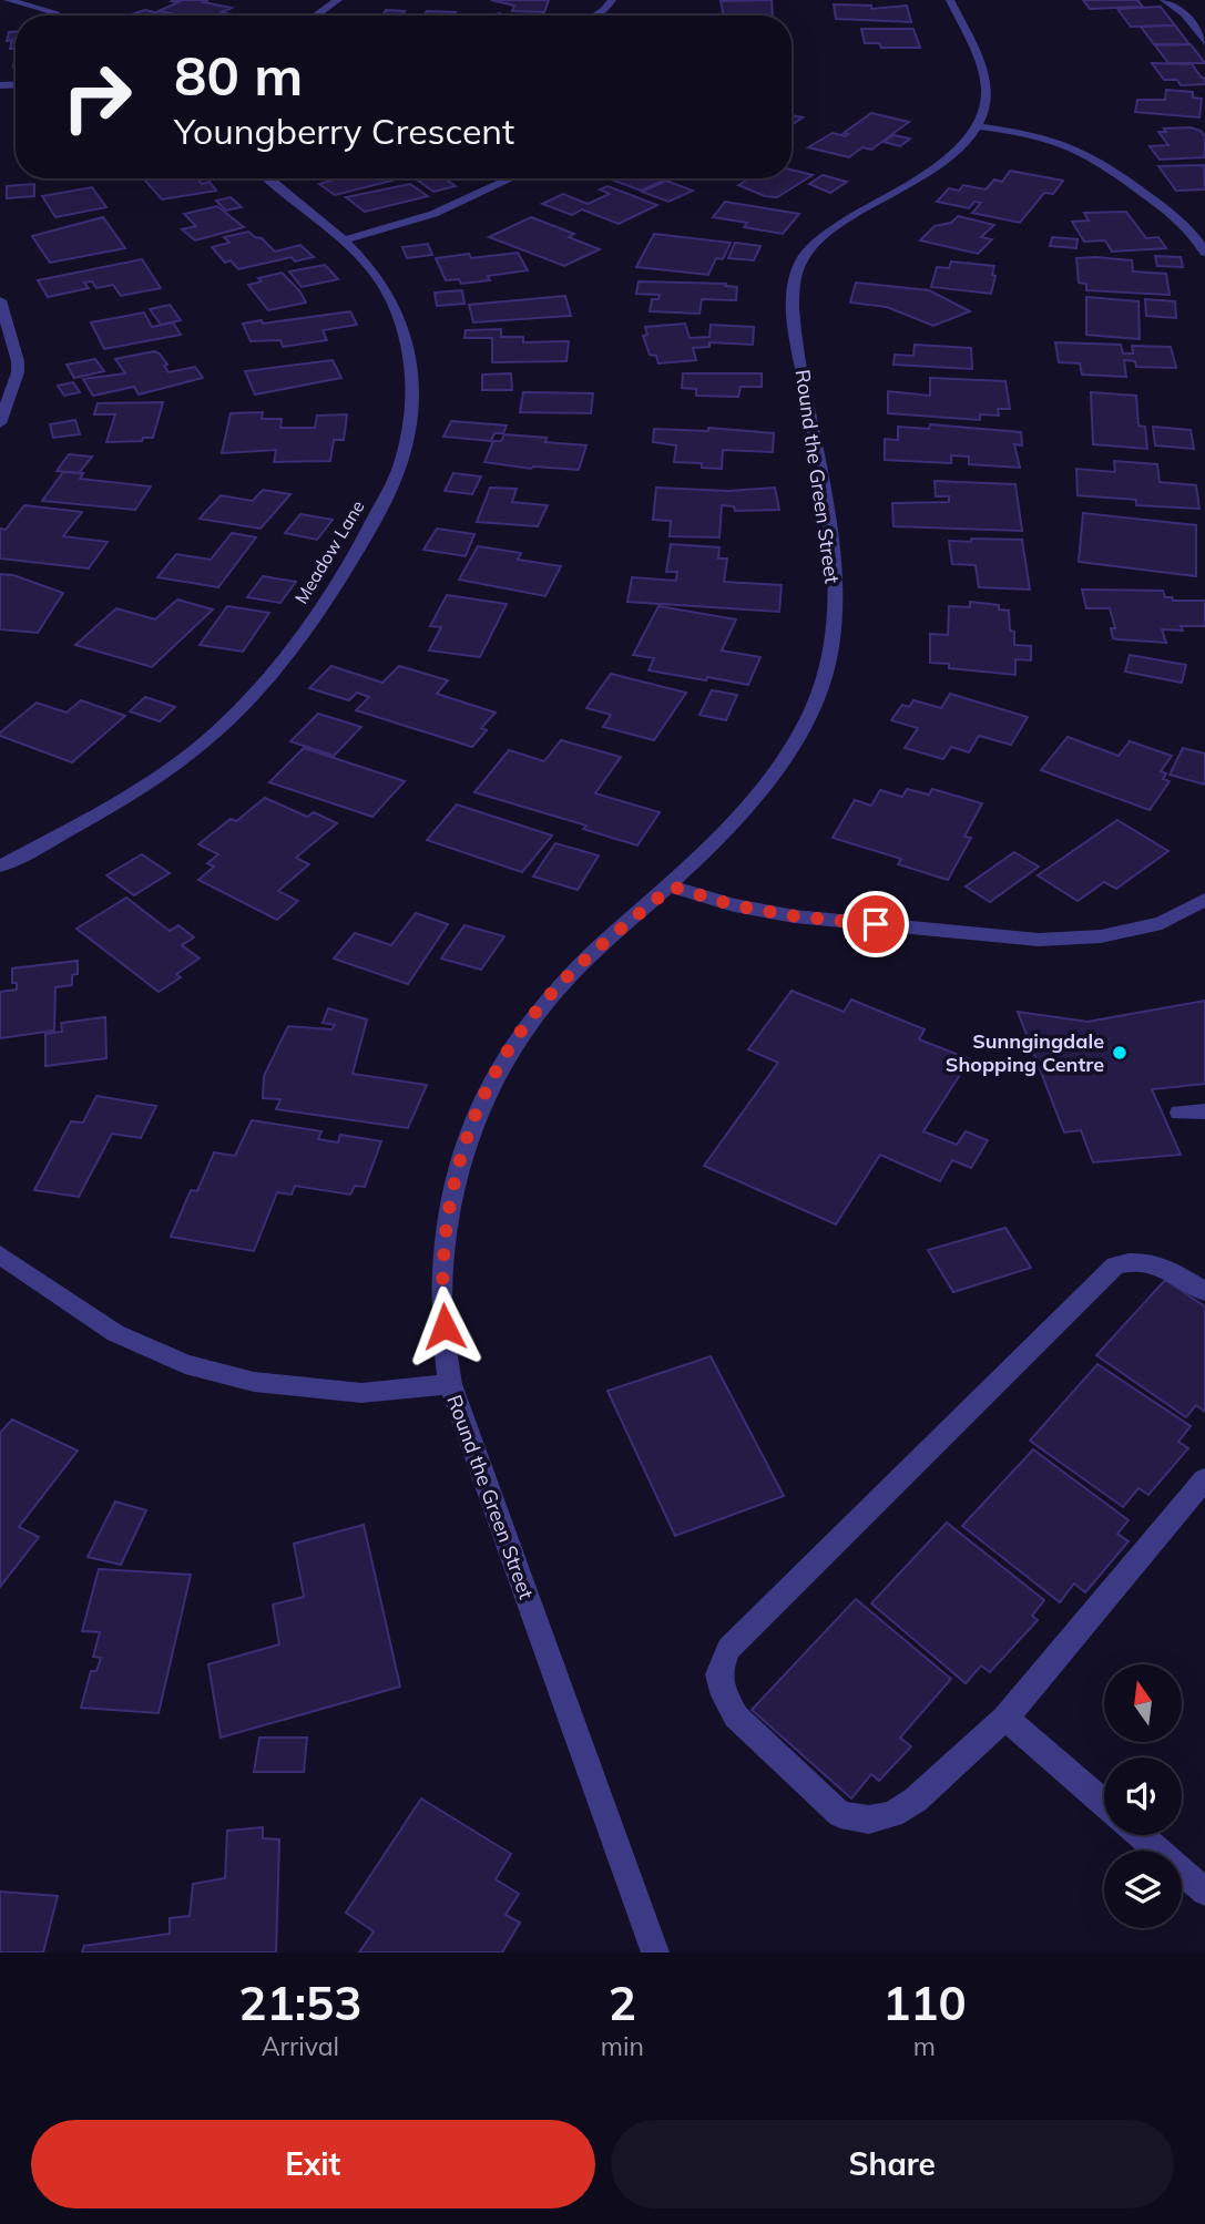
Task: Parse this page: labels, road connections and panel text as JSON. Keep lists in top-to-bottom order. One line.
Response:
{"streets":{"street":["Round the Green Street","Meadow Lane"]},"places":["Sunngingdale Shopping Centre"],"north":"top","page":{"turn":["80 m","Youngberry Crescent"],"eta":["21:53","Arrival","2","min","110","m"],"buttons":["Exit","Share"]}}
